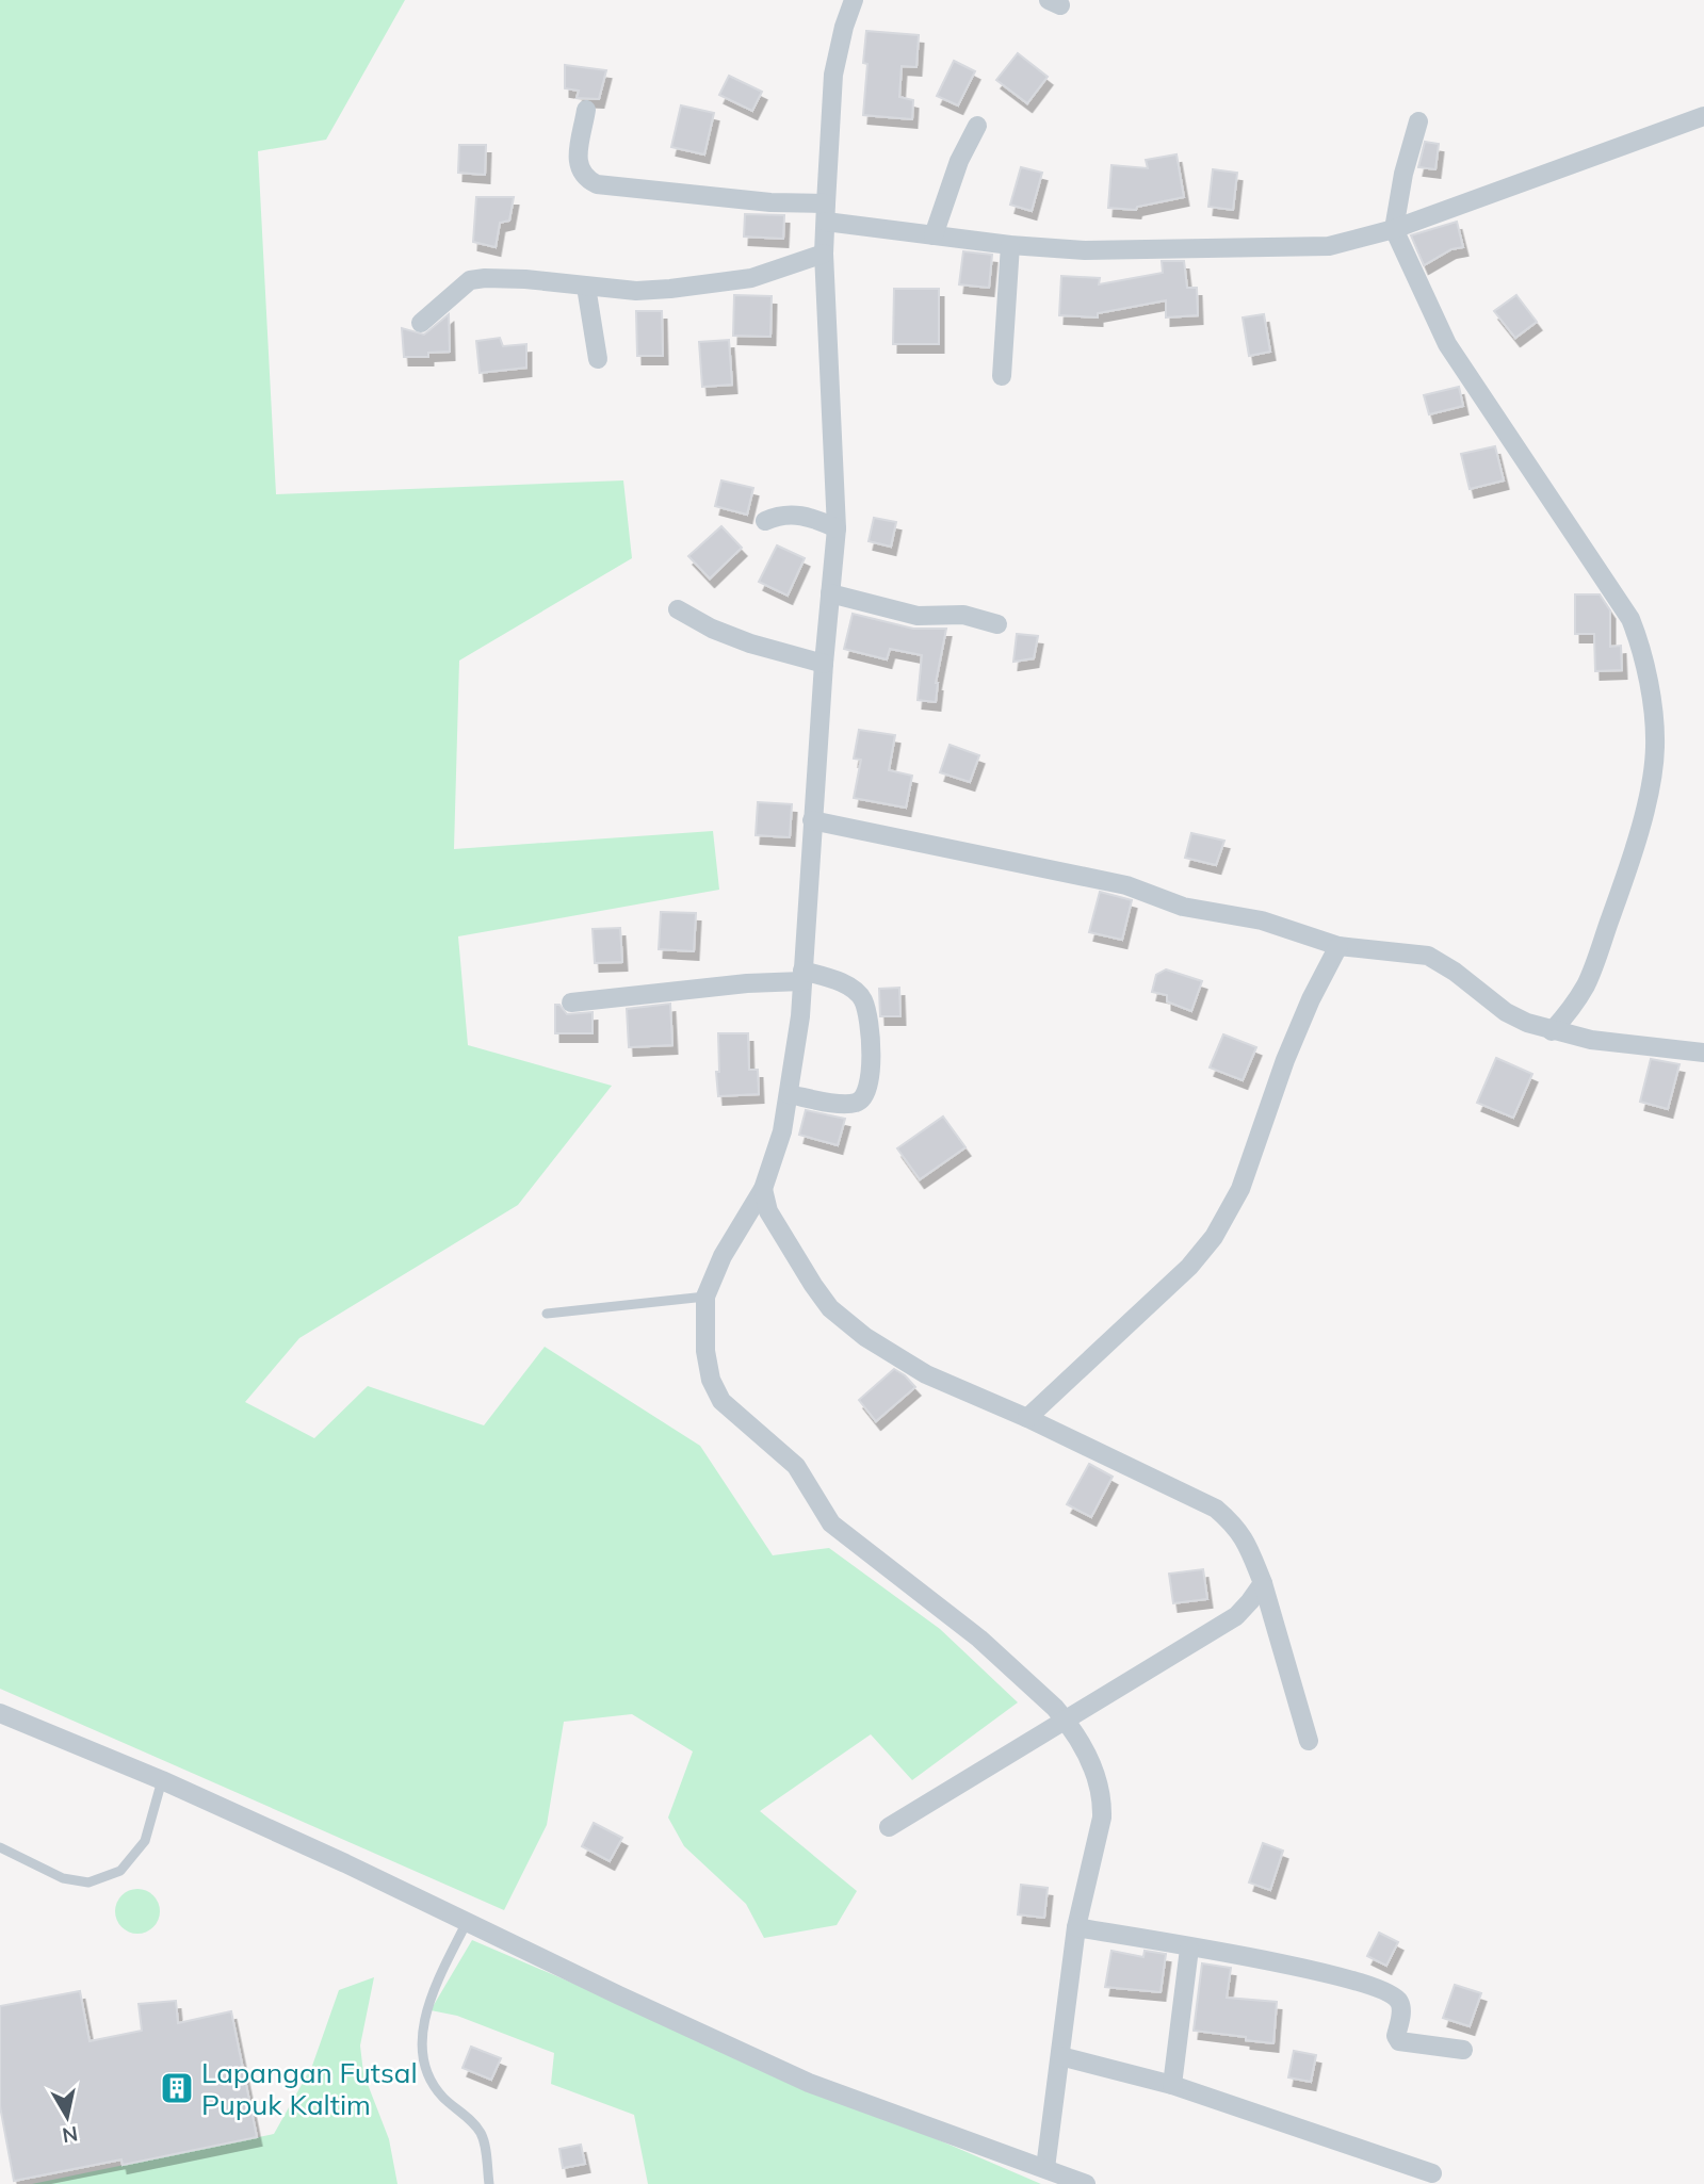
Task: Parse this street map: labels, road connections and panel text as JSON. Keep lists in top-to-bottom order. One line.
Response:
{"places":{"building":["Lapangan Futsal Pupuk Kaltim"]},"north":"bottom"}
